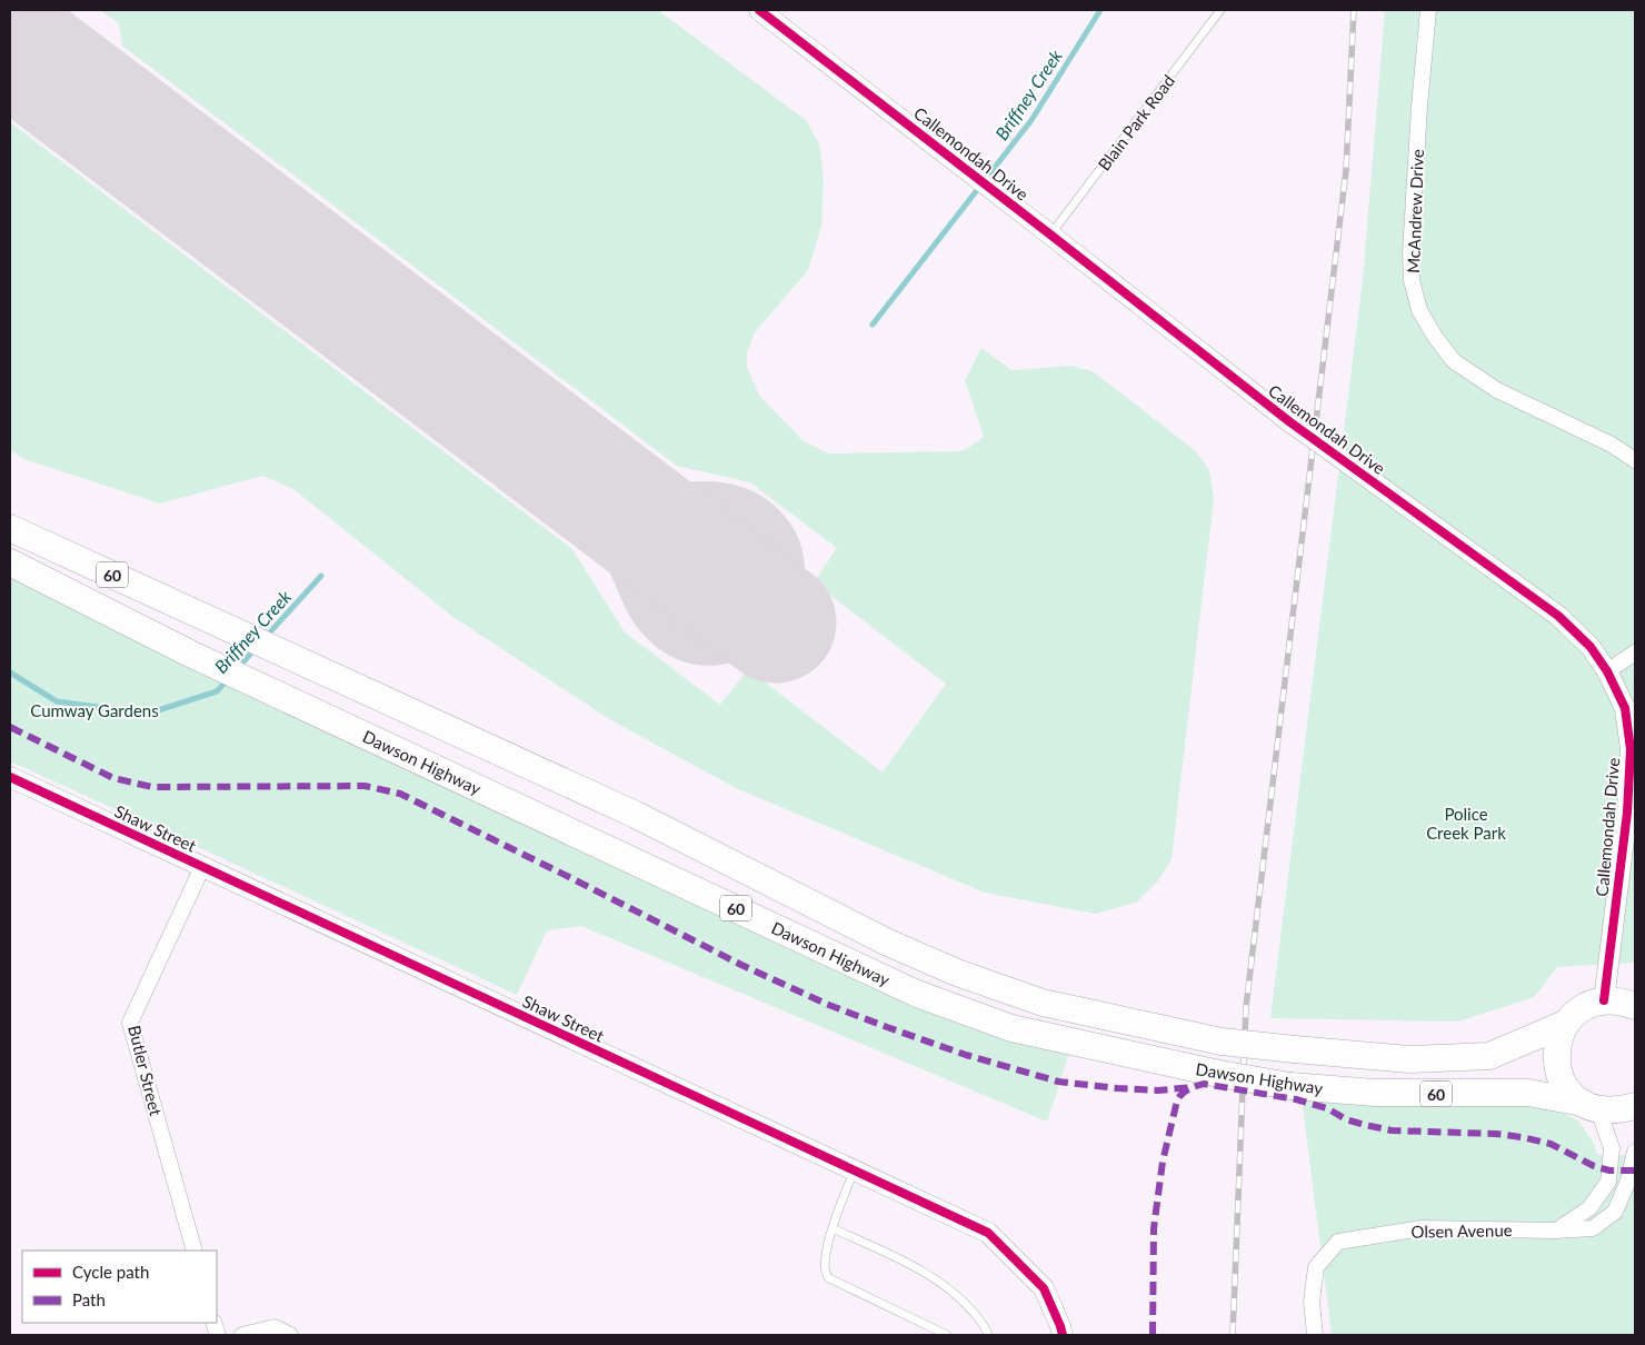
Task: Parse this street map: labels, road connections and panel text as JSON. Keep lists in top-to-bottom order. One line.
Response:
{"streets":{"highway":["60","Dawson Highway"],"street":["Callemondah Drive","McAndrew Drive","Shaw Street","Butler Street","Olsen Avenue"],"lane":["Blain Park Road"]},"crossings":[["Blain Park Road","Callemondah Drive"],["Callemondah Drive","60"],["60","Dawson Highway"],["Shaw Street","Butler Street"]],"water":["Briffney Creek"],"parks":["Cumway Gardens","Police Creek Park"],"legend":["Cycle path","Path"]}
